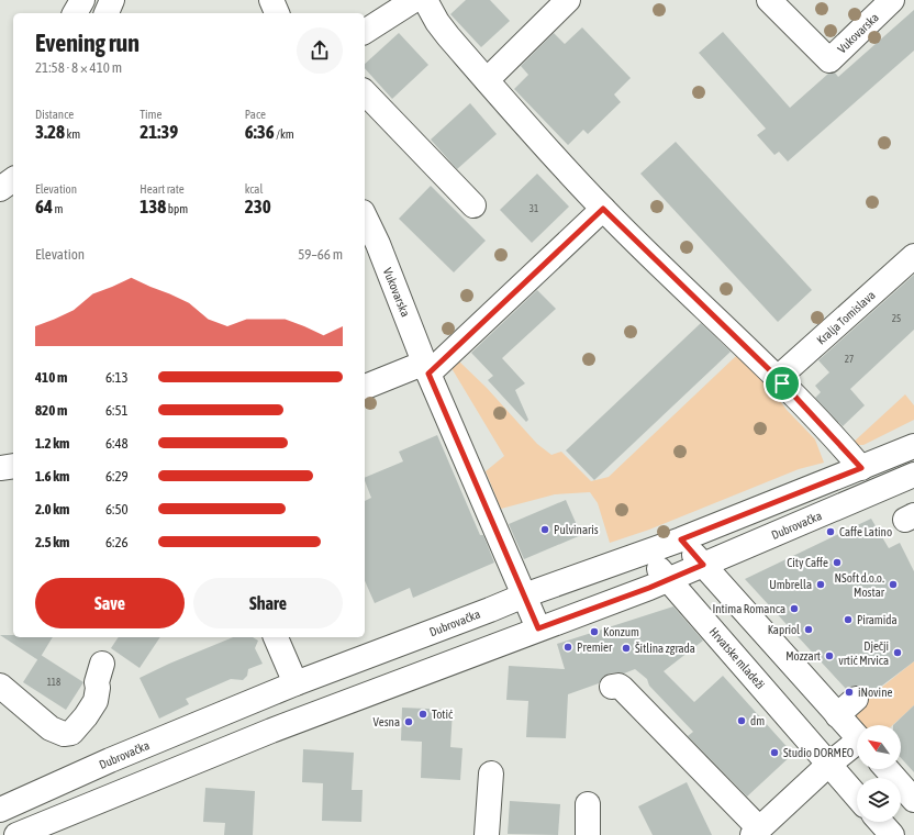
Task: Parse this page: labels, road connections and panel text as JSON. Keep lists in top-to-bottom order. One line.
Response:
{"streets":{"street":["Vukovarska","Kralja Tomislava","Dubrovačka","Hrvatske mladeži"]},"crossings":[["Vukovarska","Dubrovačka"],["Dubrovačka","Hrvatske mladeži"]],"places":["Pulvinaris","Caffe Latino","City Caffe","Umbrella","NSoft d.o.o. Mostar","Intima Romanca","Piramida","Kapriol","Konzum","Premier","Šitlina zgrada","Dječji vrtić Mrvica","Mozzart","iNovine","Totić","dm","Vesna","Studio DORMEO"],"house_numbers":["31","25","27","118"],"north":"top left","page":{"heading":["Evening run","21:58 · 8 × 410 m"],"stats":[["Distance","3.28 km"],["Time","21:39"],["Pace","6:36 /km"],["Elevation","64 m"],["Heart rate","138 bpm"],["kcal","230"]],"chart":["Elevation","59–66 m"],"list":[{"name":"410 m","note":"6:13"},{"name":"820 m","note":"6:51"},{"name":"1.2 km","note":"6:48"},{"name":"1.6 km","note":"6:29"},{"name":"2.0 km","note":"6:50"},{"name":"2.5 km","note":"6:26"}],"buttons":["Save","Share"]}}
